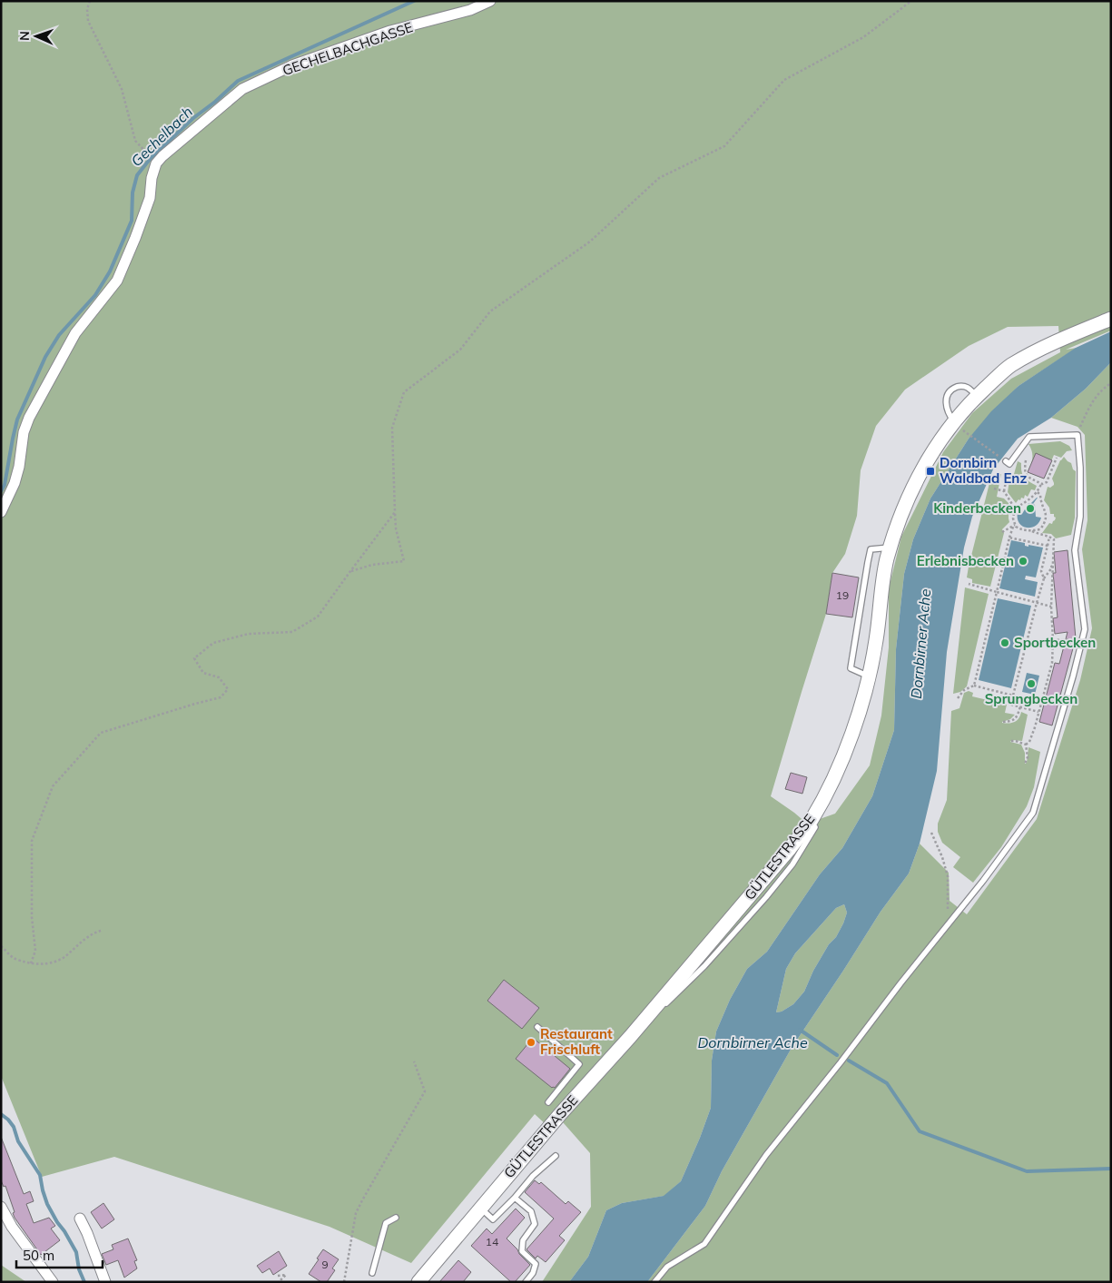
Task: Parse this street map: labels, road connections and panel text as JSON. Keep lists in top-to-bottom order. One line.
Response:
{"streets":{"street":["GECHELBACHGASSE","GÜTLESTRASSE"]},"water":["Gechelbach","Dornbirner Ache"],"places":{"transit":["Dornbirn Waldbad Enz"],"other":["Kinderbecken","Erlebnisbecken","Sportbecken","Sprungbecken","Restaurant Frischluft"]},"house_numbers":["19","14","9"],"scale_bar":"50 m","north":"left"}
